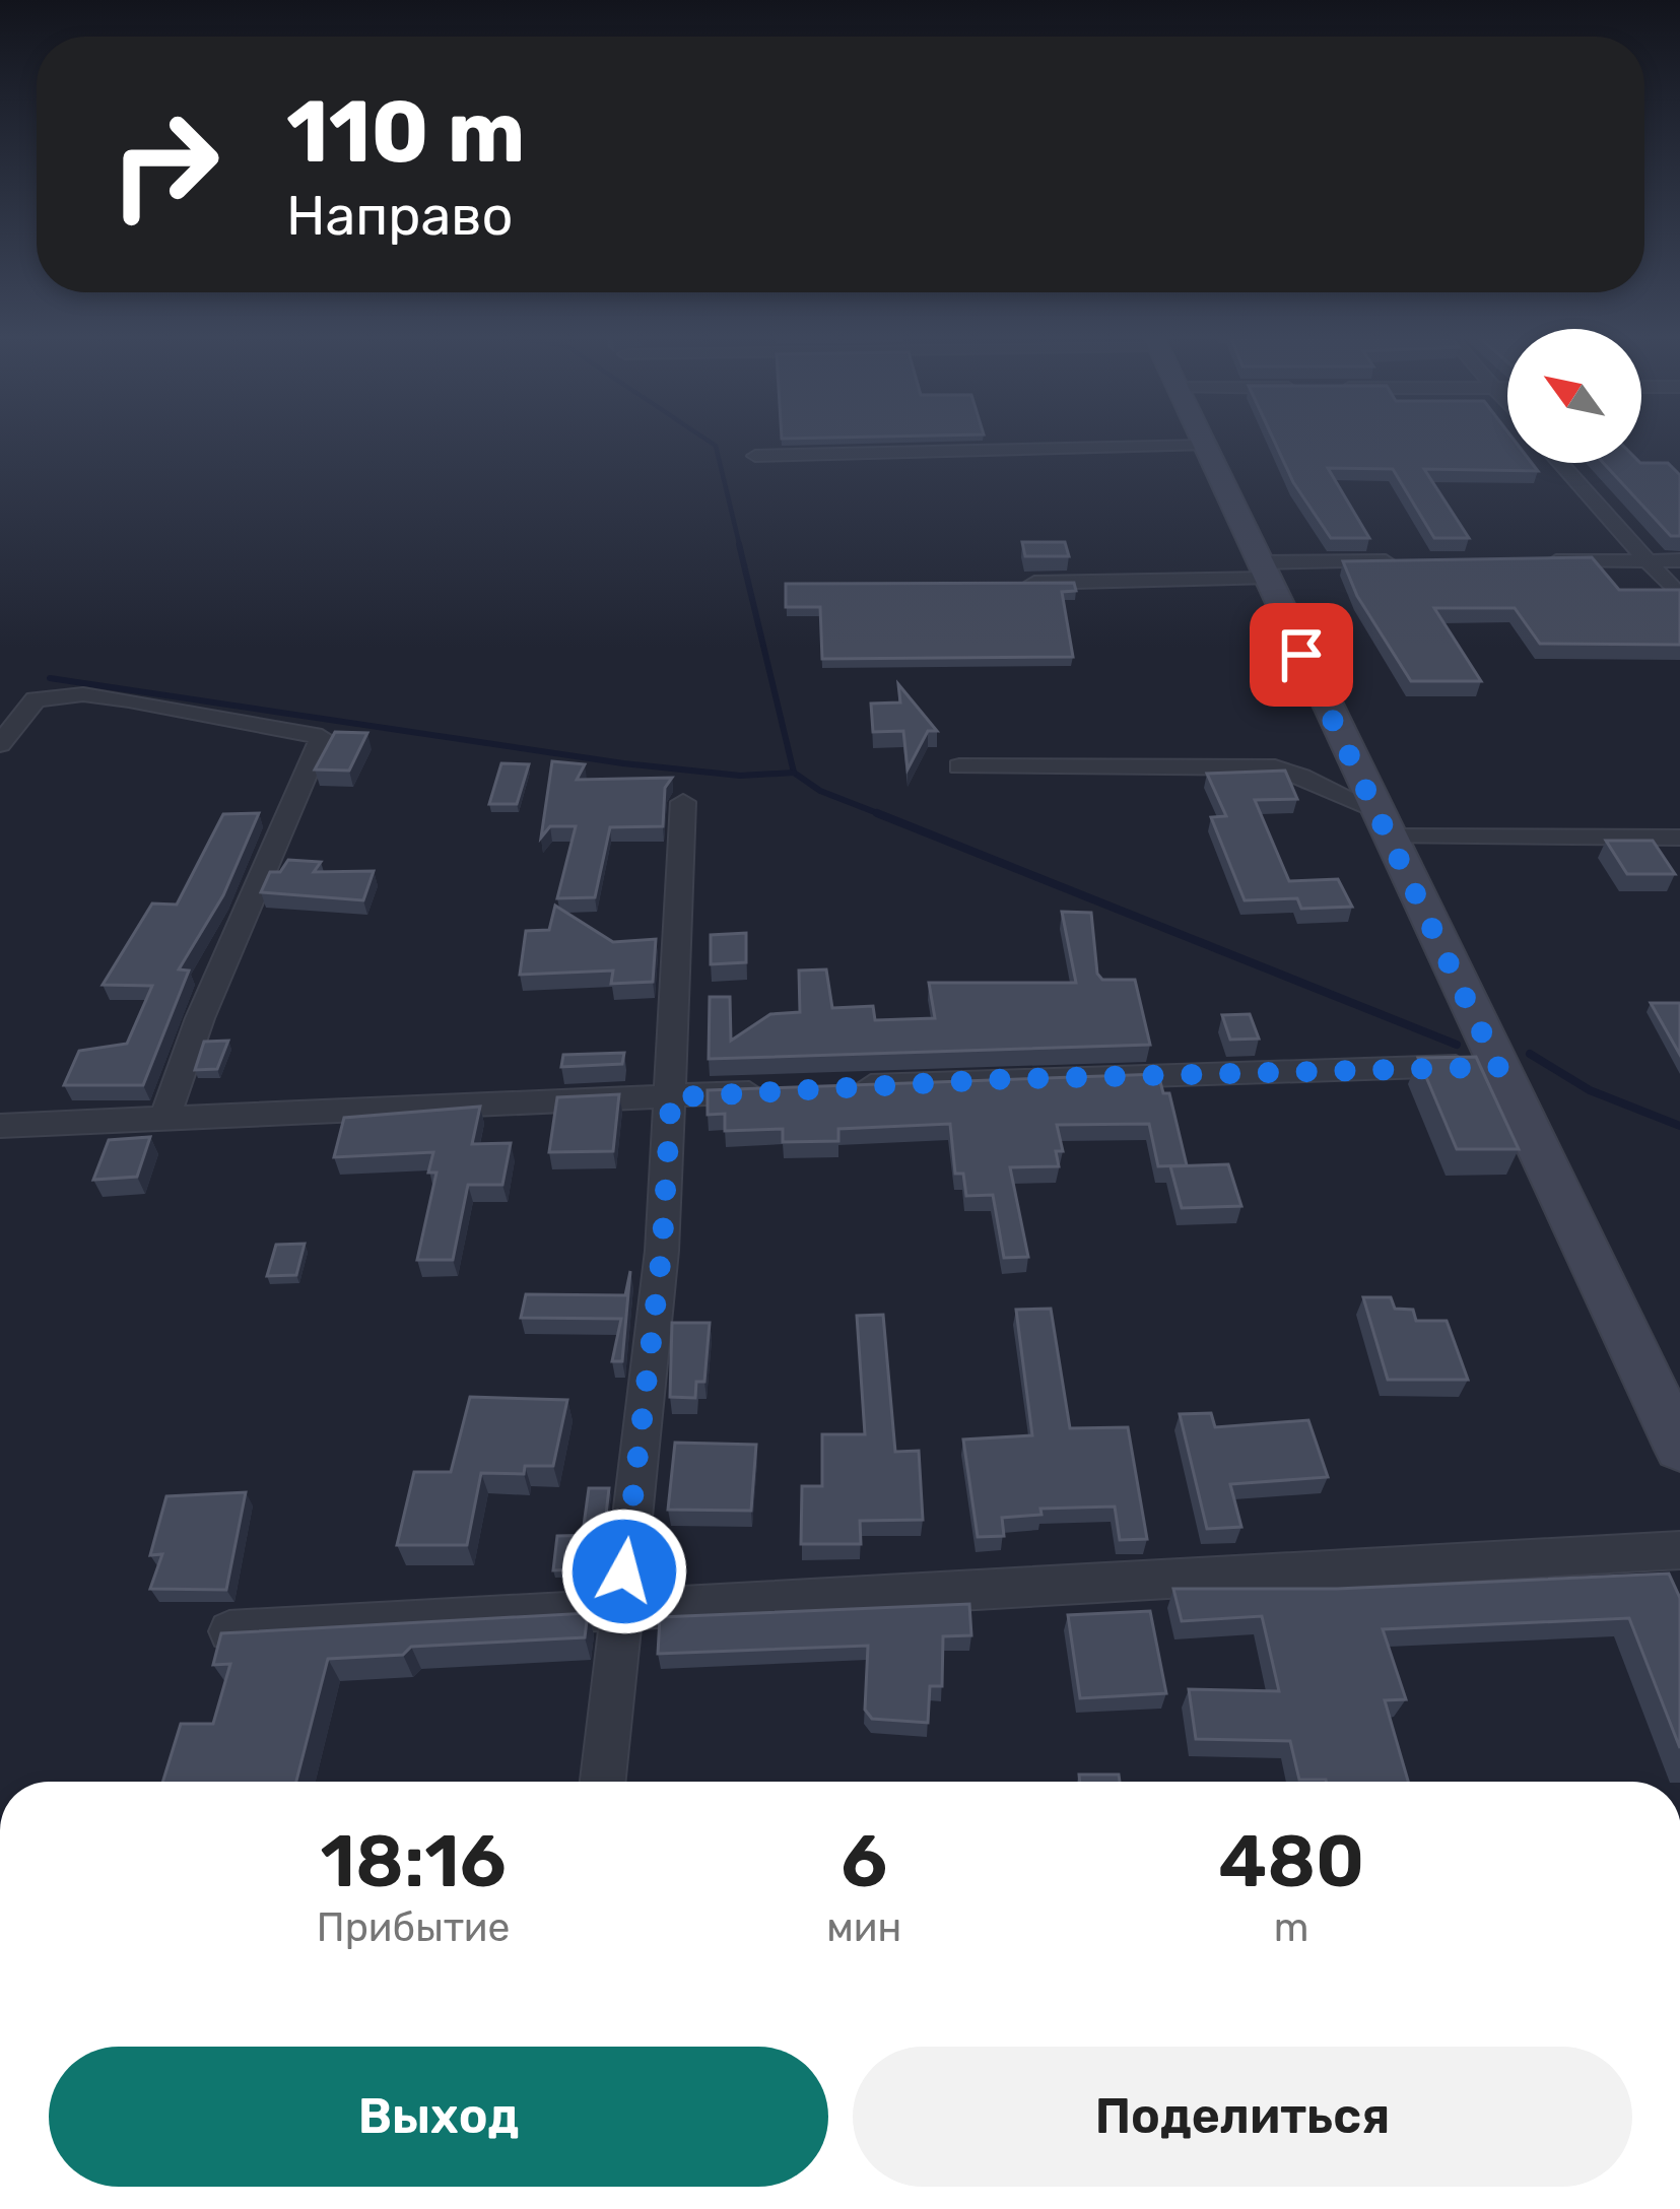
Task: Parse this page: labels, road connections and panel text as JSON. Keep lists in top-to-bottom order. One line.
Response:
{"north":"top left","page":{"turn":["110 m","Направо"],"eta":["18:16","Прибытие","6","мин","480","m"],"buttons":["Выход","Поделиться"]}}
